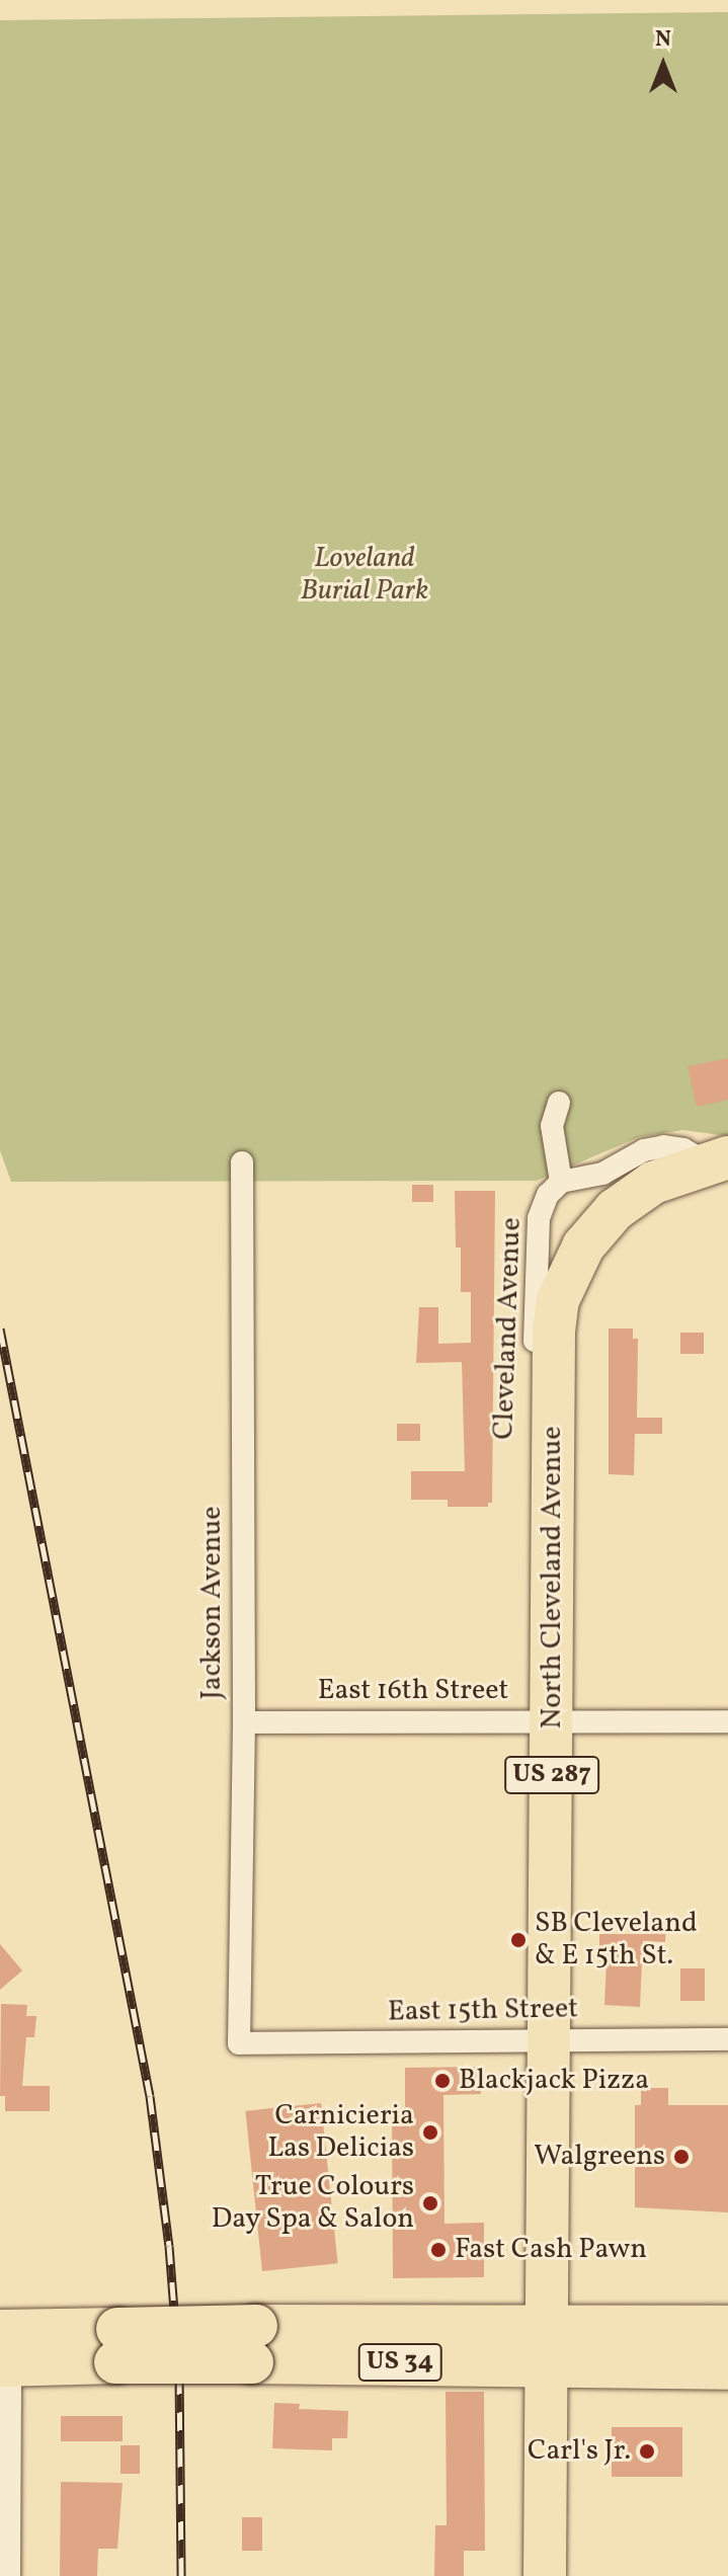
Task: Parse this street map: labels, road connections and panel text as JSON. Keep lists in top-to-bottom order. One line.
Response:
{"streets":{"highway":["North Cleveland Avenue","US 287","US 34"],"street":["Cleveland Avenue","Jackson Avenue","East 16th Street","East 15th Street"]},"crossings":[["Cleveland Avenue","North Cleveland Avenue"],["North Cleveland Avenue","East 16th Street"],["North Cleveland Avenue","East 15th Street"],["North Cleveland Avenue","US 34"],["Jackson Avenue","East 16th Street"],["Jackson Avenue","East 15th Street"]],"parks":["Loveland Burial Park"],"places":["SB Cleveland & E 15th St.","Blackjack Pizza","Carnicieria Las Delicias","Walgreens","True Colours Day Spa & Salon","Fast Cash Pawn","Carl's Jr."],"north":"top"}
